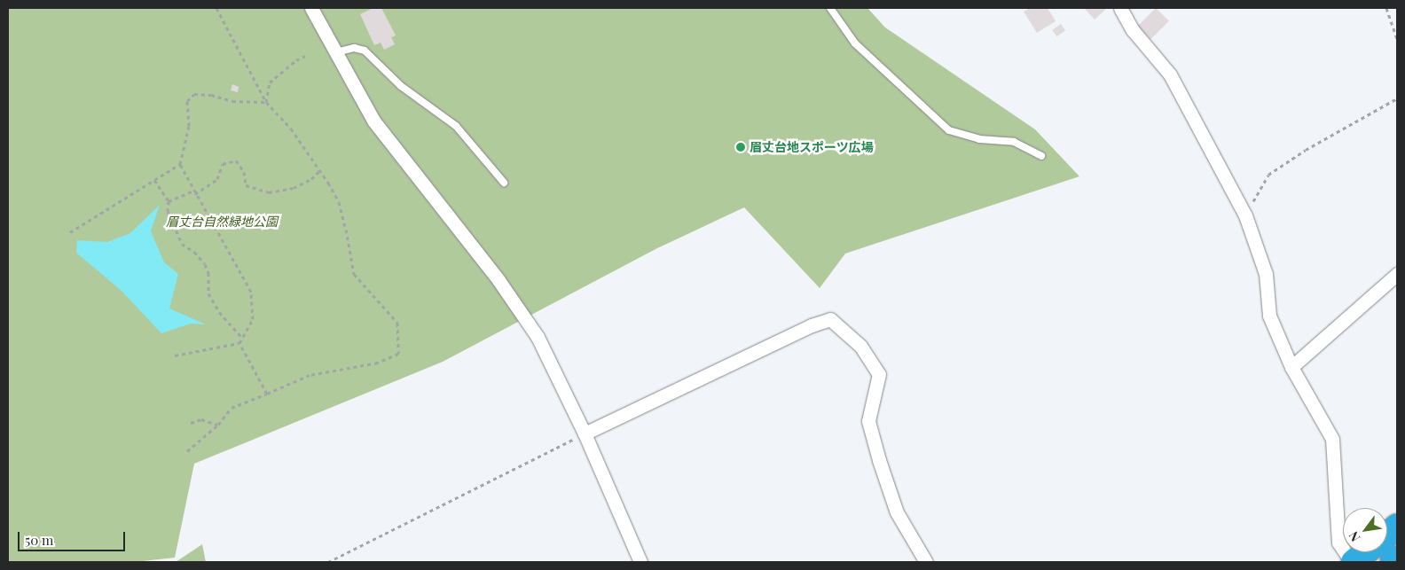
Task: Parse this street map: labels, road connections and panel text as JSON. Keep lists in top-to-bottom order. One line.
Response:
{"parks":["眉丈台自然緑地公園"],"places":["眉丈台地スポーツ広場"],"scale_bar":"50 m","north":"bottom left"}
